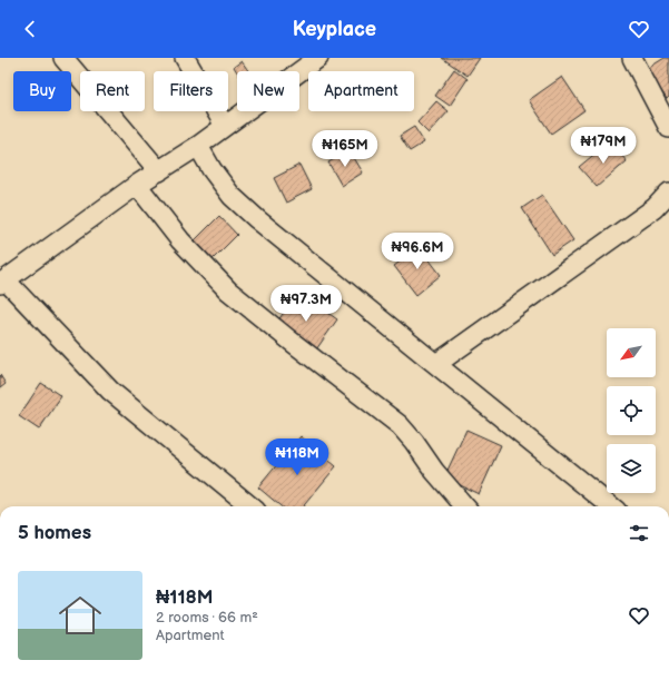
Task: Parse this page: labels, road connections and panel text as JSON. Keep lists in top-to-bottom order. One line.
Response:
{"north":"bottom left","page":{"header":"Keyplace","chip":["Buy","Rent","Filters","New","Apartment"],"price":["₦179M","₦165M","₦96.6M","₦97.3M","₦118M"],"heading":"5 homes","list":[{"name":"₦118M","note":"2 rooms · 66 m² · Apartment"}]}}
